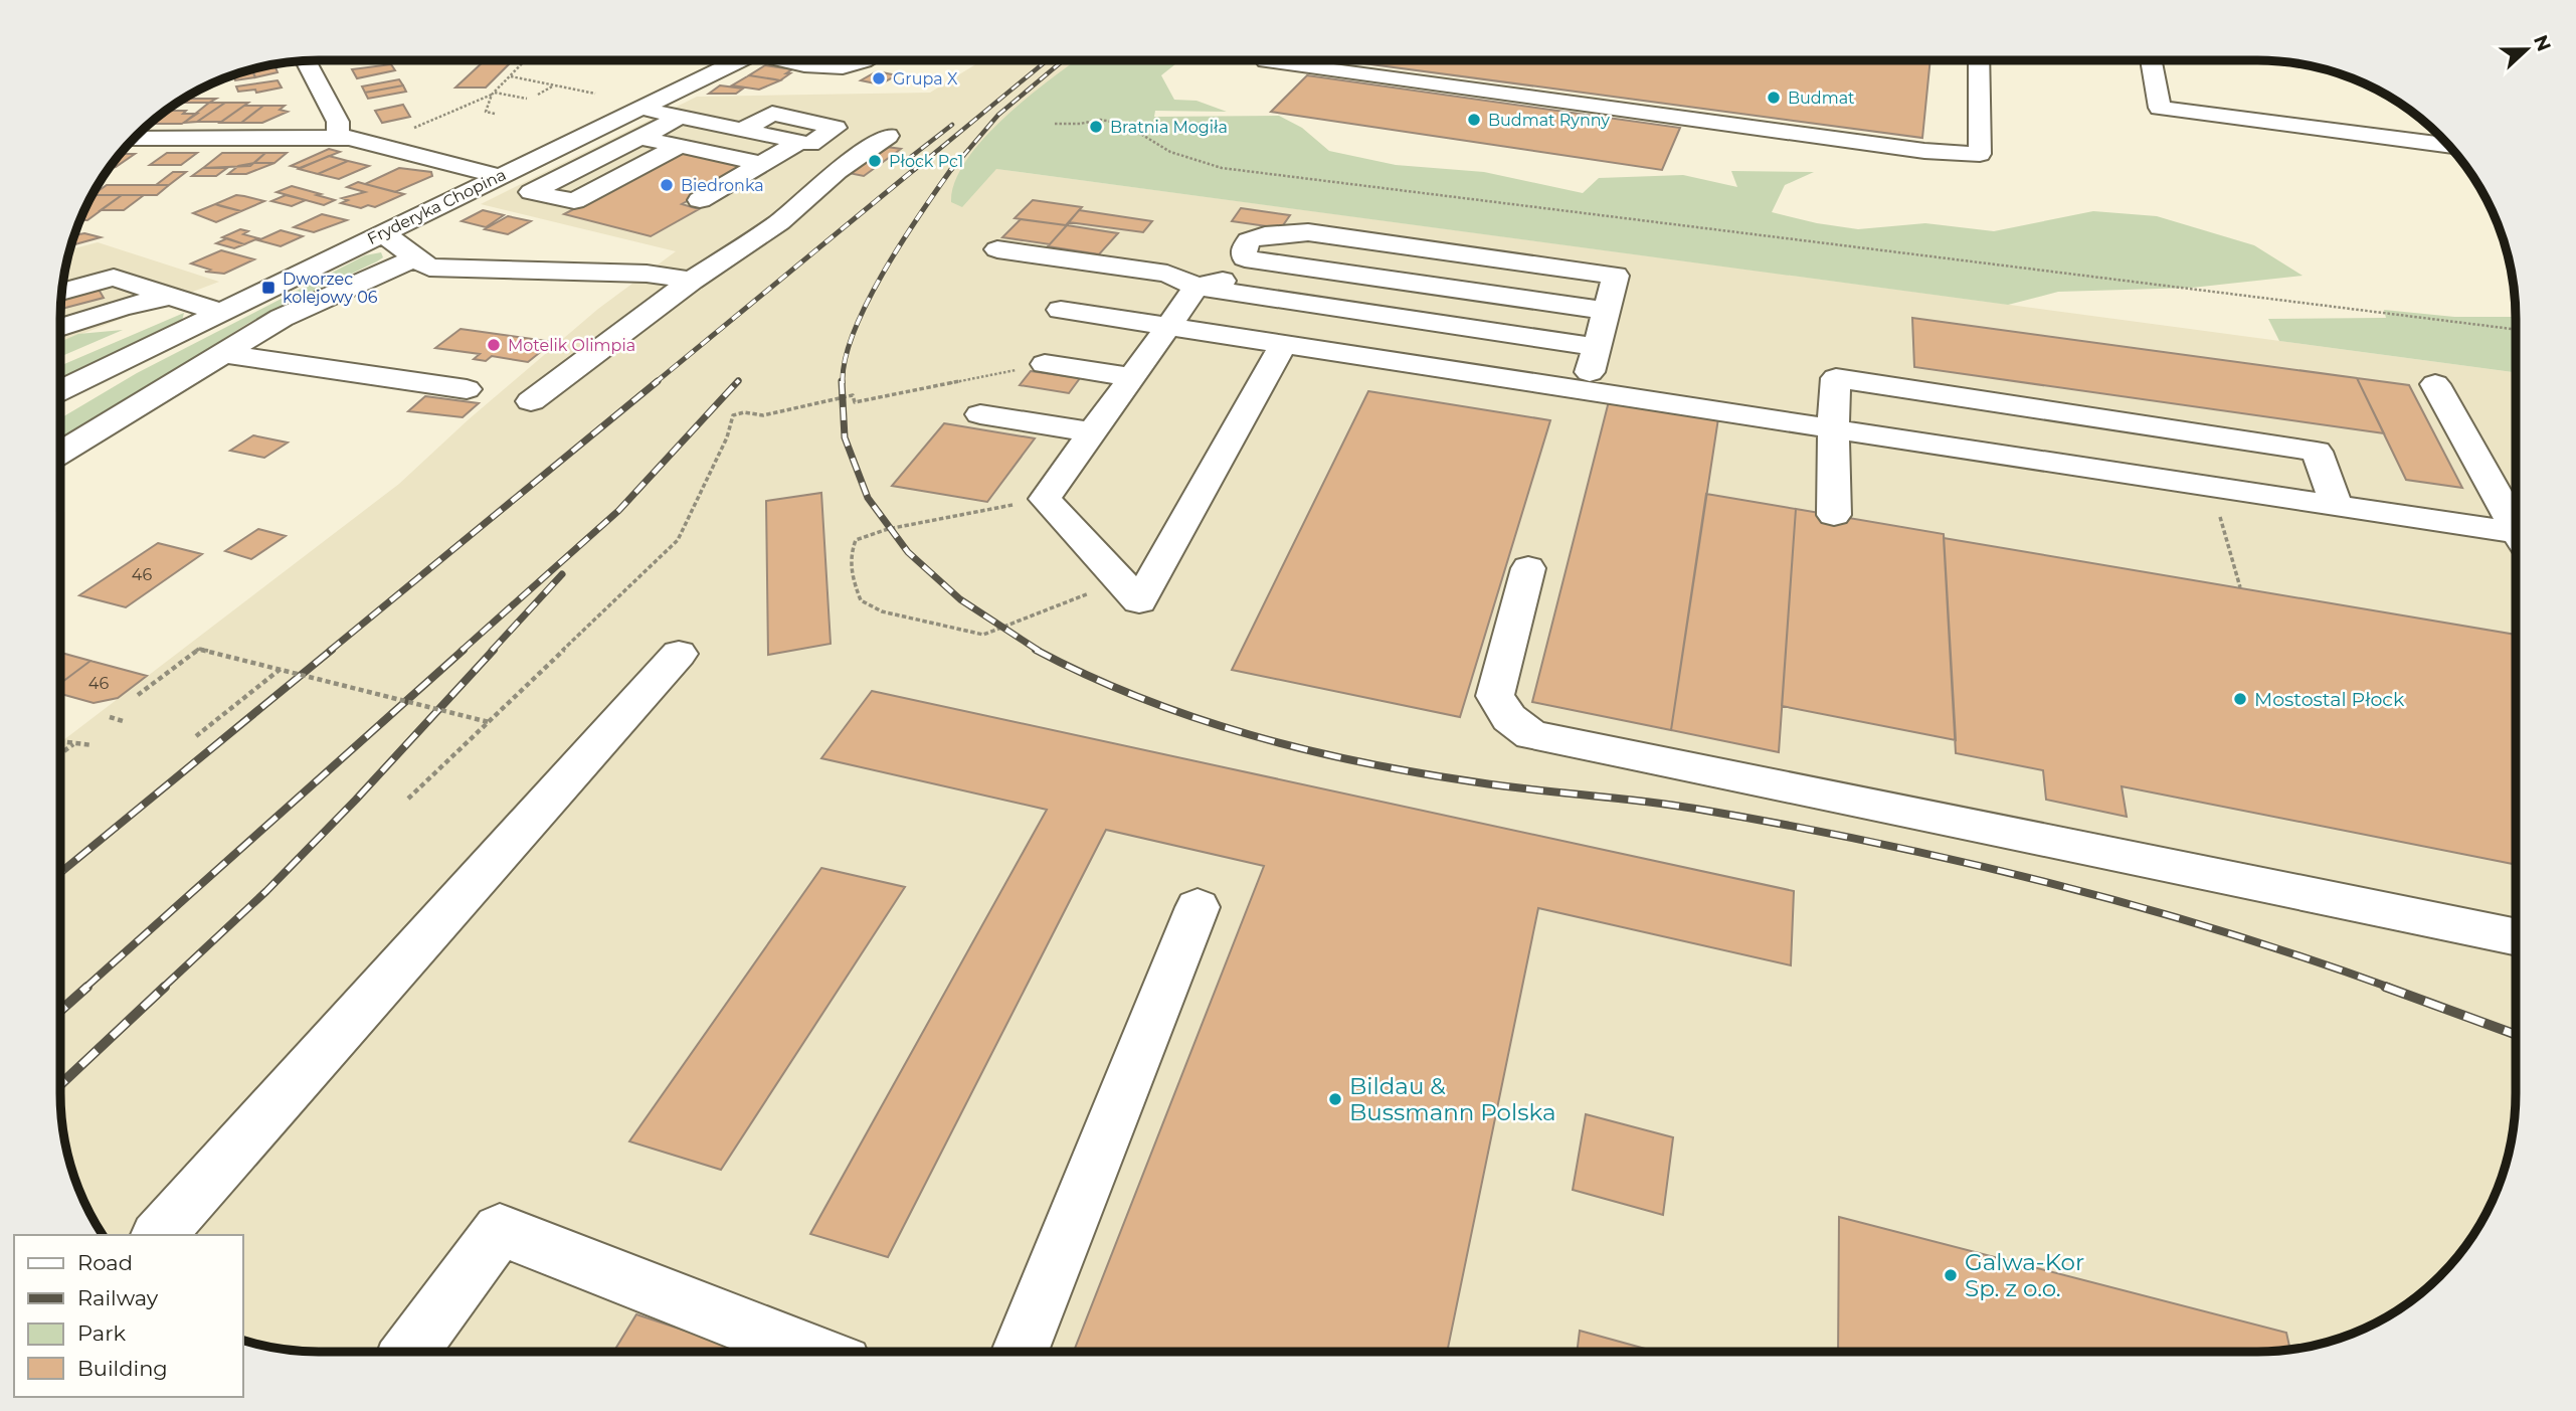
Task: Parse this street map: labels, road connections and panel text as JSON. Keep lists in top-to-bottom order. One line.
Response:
{"streets":{"street":["Fryderyka Chopina"]},"places":{"other":["Grupa X","Budmat","Budmat Rynny","Bratnia Mogiła","Płock Pc1","Biedronka","Motelik Olimpia","Mostostal Płock","Bildau & Bussmann Polska","Galwa-Kor Sp. z o.o."],"transit":["Dworzec kolejowy 06"]},"house_numbers":["46","46"],"legend":["Road","Railway","Park","Building"],"north":"right"}
